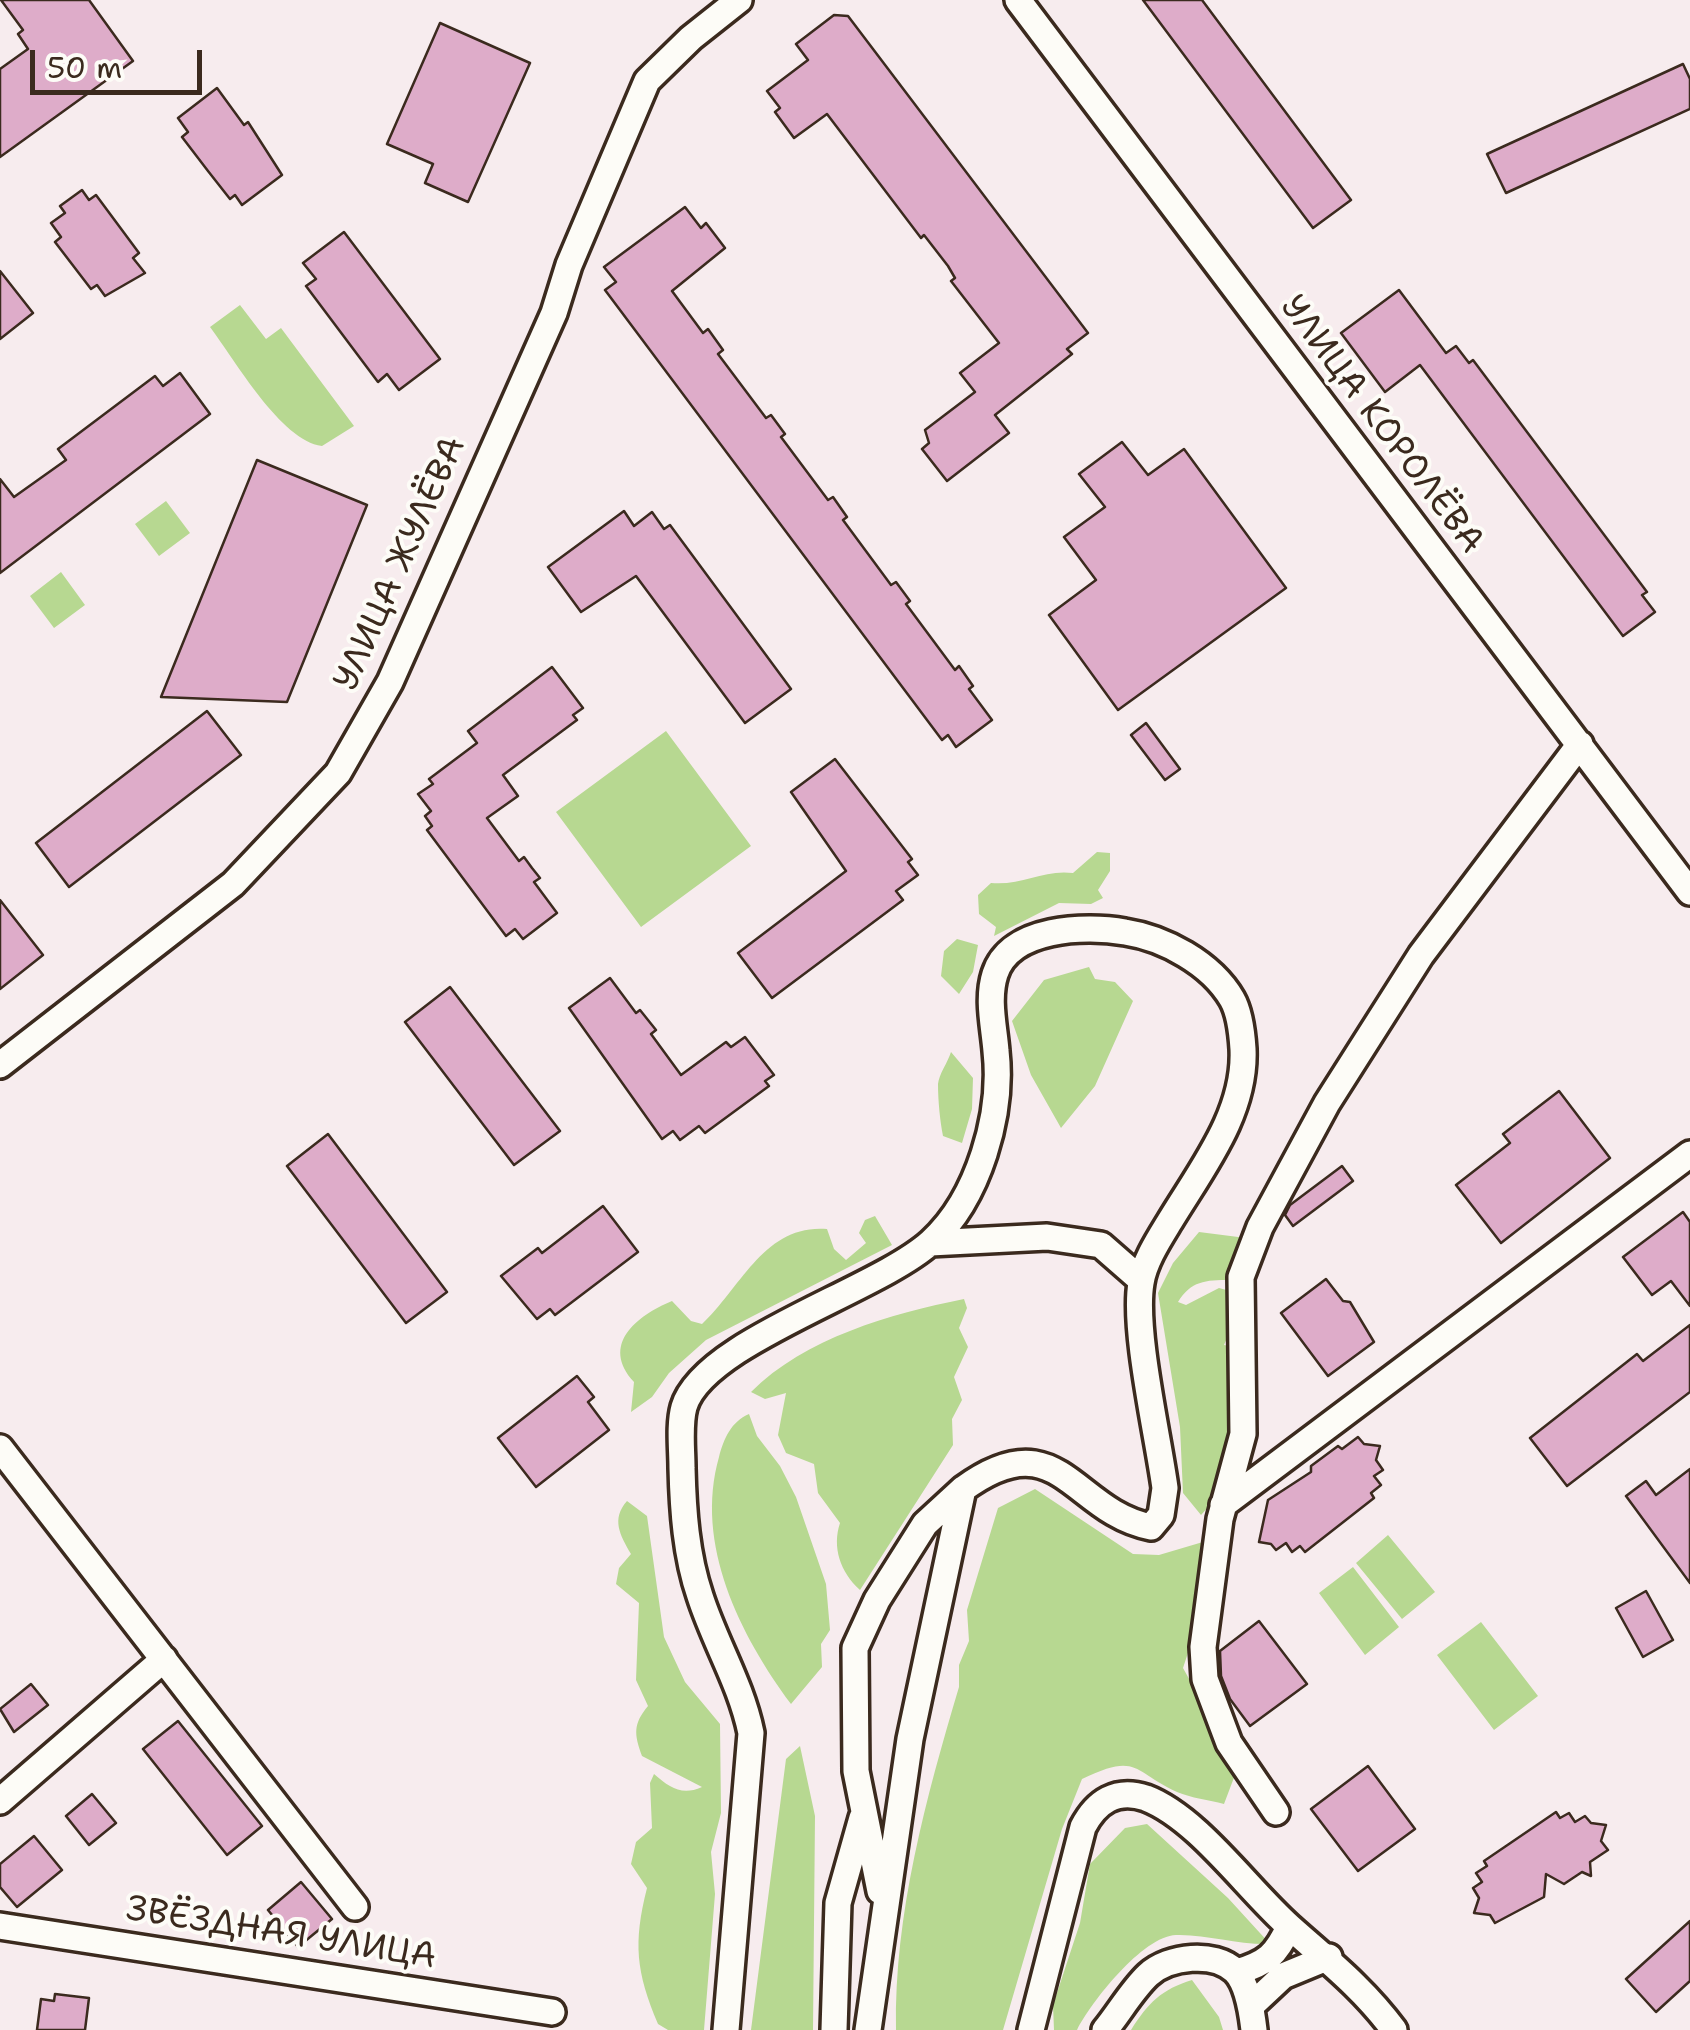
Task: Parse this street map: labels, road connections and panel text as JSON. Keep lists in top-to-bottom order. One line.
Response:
{"streets":{"street":["УЛИЦА КОРОЛЁВА","УЛИЦА ЖУЛЁВА","ЗВЁЗДНАЯ УЛИЦА"]},"scale_bar":"50 m"}
